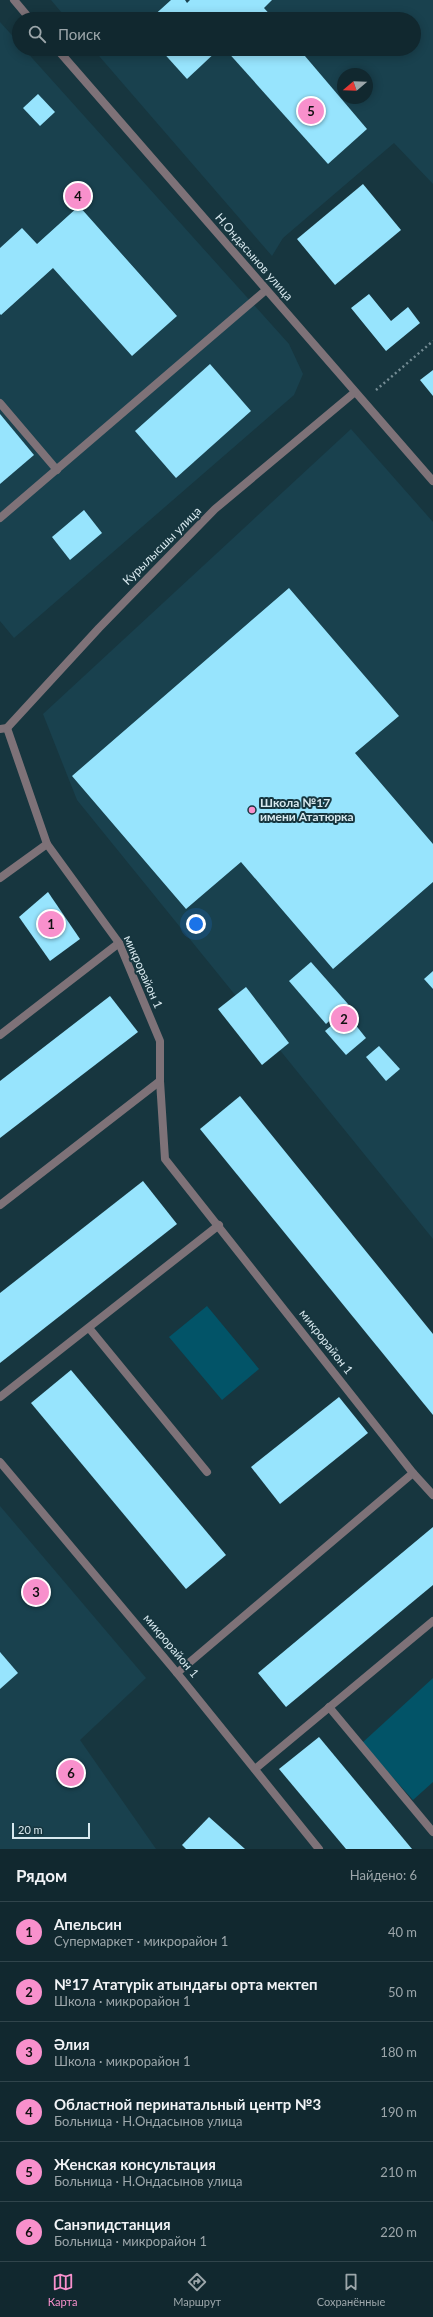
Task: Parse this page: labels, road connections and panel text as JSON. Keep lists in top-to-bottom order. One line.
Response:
{"streets":{"street":["Н.Ондасынов улица","Курылысшы улица","микрорайон 1"]},"crossings":[["Н.Ондасынов улица","Курылысшы улица"],["Курылысшы улица","микрорайон 1"]],"places":["Школа №17 имени Ататюрка"],"scale_bar":"20 m","north":"left","page":{"search":"Поиск","pins":["5","4","1","2","3","6"],"scale":"20 m","heading":["Рядом","Найдено: 6"],"list":[{"mark":"1","name":"Апельсин","note":"Супермаркет · микрорайон 1","value":"40 m"},{"mark":"2","name":"№17 Ататүрік атындағы орта мектеп","note":"Школа · микрорайон 1","value":"50 m"},{"mark":"3","name":"Әлия","note":"Школа · микрорайон 1","value":"180 m"},{"mark":"4","name":"Областной перинатальный центр №3","note":"Больница · Н.Ондасынов улица","value":"190 m"},{"mark":"5","name":"Женская консультация","note":"Больница · Н.Ондасынов улица","value":"210 m"},{"mark":"6","name":"Санэпидстанция","note":"Больница · микрорайон 1","value":"220 m"}],"nav":["Карта","Маршрут","Сохранённые"]}}
